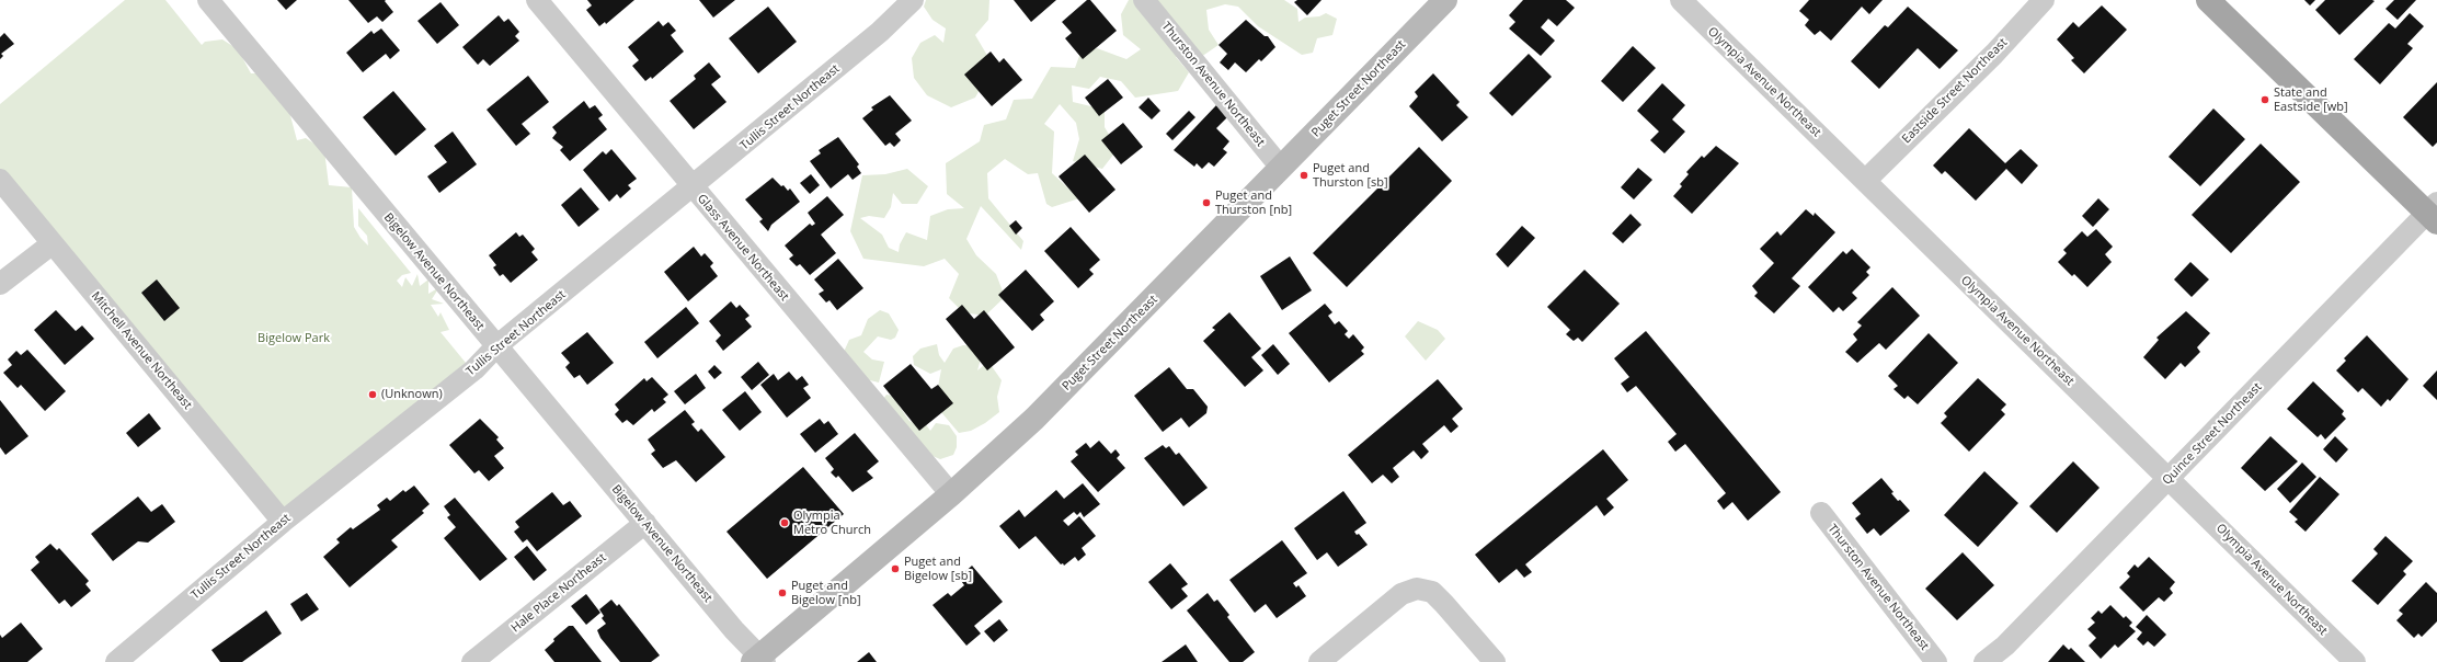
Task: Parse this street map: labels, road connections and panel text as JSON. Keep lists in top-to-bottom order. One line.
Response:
{"streets":{"street":["Olympia Avenue Northeast","Thurston Avenue Northeast","Puget Street Northeast","Eastside Street Northeast","Tullis Street Northeast","Glass Avenue Northeast","Bigelow Avenue Northeast","Mitchell Avenue Northeast","Quince Street Northeast","Hale Place Northeast"]},"crossings":[["Olympia Avenue Northeast","Eastside Street Northeast"],["Olympia Avenue Northeast","Quince Street Northeast"],["Thurston Avenue Northeast","Puget Street Northeast"],["Puget Street Northeast","Glass Avenue Northeast"],["Puget Street Northeast","Bigelow Avenue Northeast"],["Tullis Street Northeast","Glass Avenue Northeast"],["Tullis Street Northeast","Bigelow Avenue Northeast"],["Tullis Street Northeast","Mitchell Avenue Northeast"],["Bigelow Avenue Northeast","Hale Place Northeast"]],"parks":["Bigelow Park"],"places":["State and Eastside [wb]","Puget and Thurston [sb]","Puget and Thurston [nb]","(Unknown)","Olympia Metro Church","Puget and Bigelow [sb]","Puget and Bigelow [nb]"]}
